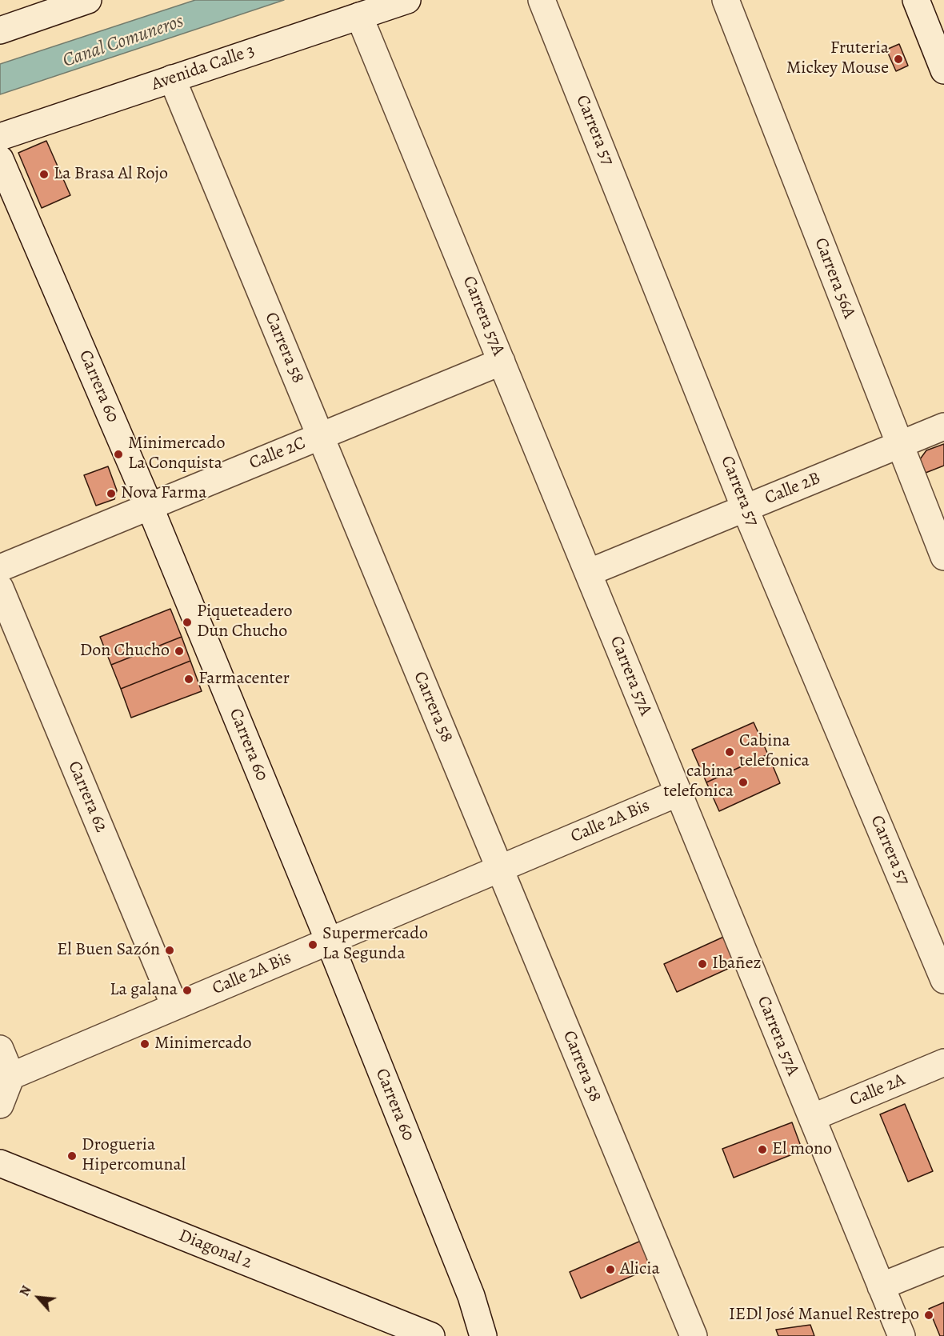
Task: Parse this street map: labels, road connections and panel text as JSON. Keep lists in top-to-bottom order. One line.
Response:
{"streets":{"street":["Avenida Calle 3","Carrera 57","Carrera 56A","Carrera 57A","Carrera 58","Carrera 60","Calle 2C","Calle 2B","Carrera 62","Calle 2A Bis","Calle 2A","Diagonal 2"]},"crossings":[["Avenida Calle 3","Carrera 57A"],["Avenida Calle 3","Carrera 58"],["Carrera 57","Calle 2B"],["Carrera 56A","Calle 2B"],["Carrera 57A","Calle 2C"],["Carrera 57A","Calle 2B"],["Carrera 57A","Calle 2A Bis"],["Carrera 57A","Calle 2A"],["Carrera 58","Calle 2C"],["Carrera 58","Calle 2A Bis"],["Carrera 60","Calle 2C"],["Carrera 60","Calle 2A Bis"],["Carrera 62","Calle 2A Bis"]],"water":["Canal Comuneros"],"places":["Fruteria Mickey Mouse","La Brasa Al Rojo","Minimercado La Conquista","Nova Farma","Piqueteadero Dun Chucho","Don Chucho","Farmacenter","Cabina telefonica","cabina telefonica","Supermercado La Segunda","El Buen Sazón","Ibañez","La galana","Minimercado","El mono","Drogueria Hipercomunal","Alicia","IEDl José Manuel Restrepo"],"north":"top left"}
